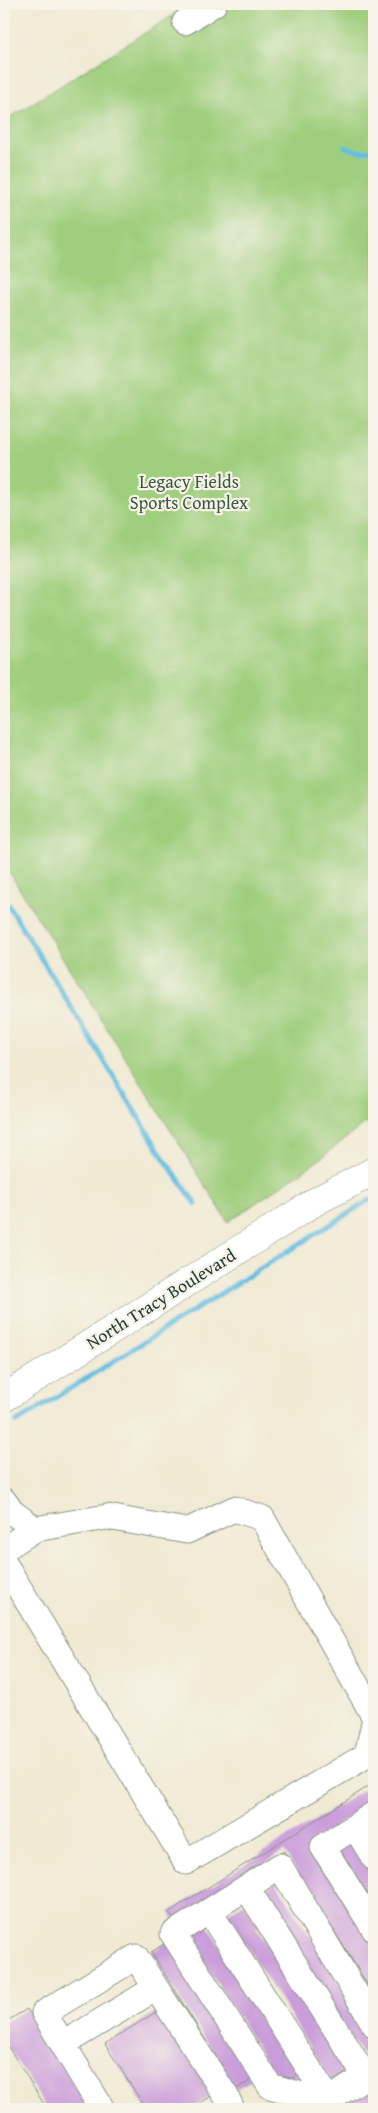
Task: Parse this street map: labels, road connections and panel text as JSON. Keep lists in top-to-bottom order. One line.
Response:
{"streets":{"main road":["North Tracy Boulevard"]},"parks":["Legacy Fields Sports Complex"]}
